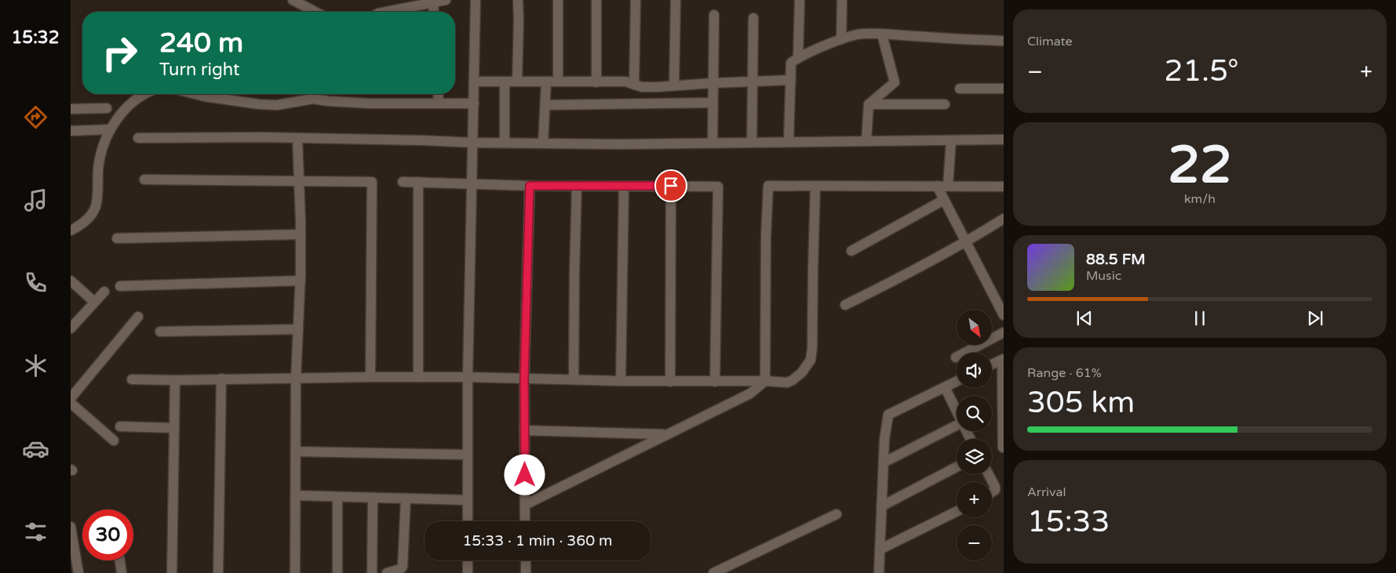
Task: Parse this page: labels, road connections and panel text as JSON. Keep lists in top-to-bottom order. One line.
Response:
{"north":"bottom right","page":{"tabs":"15:32","tile":["Climate",["22","km/h"],["Range · 61%","305 km"],["Arrival","15:33"]],"turn":["240 m","Turn right"],"heat":["−","21.5°","+"],"song":["88.5 FM","Music"],"map_buttons":["+","−"],"limit":"30","trip":"15:33 · 1 min · 360 m"}}
